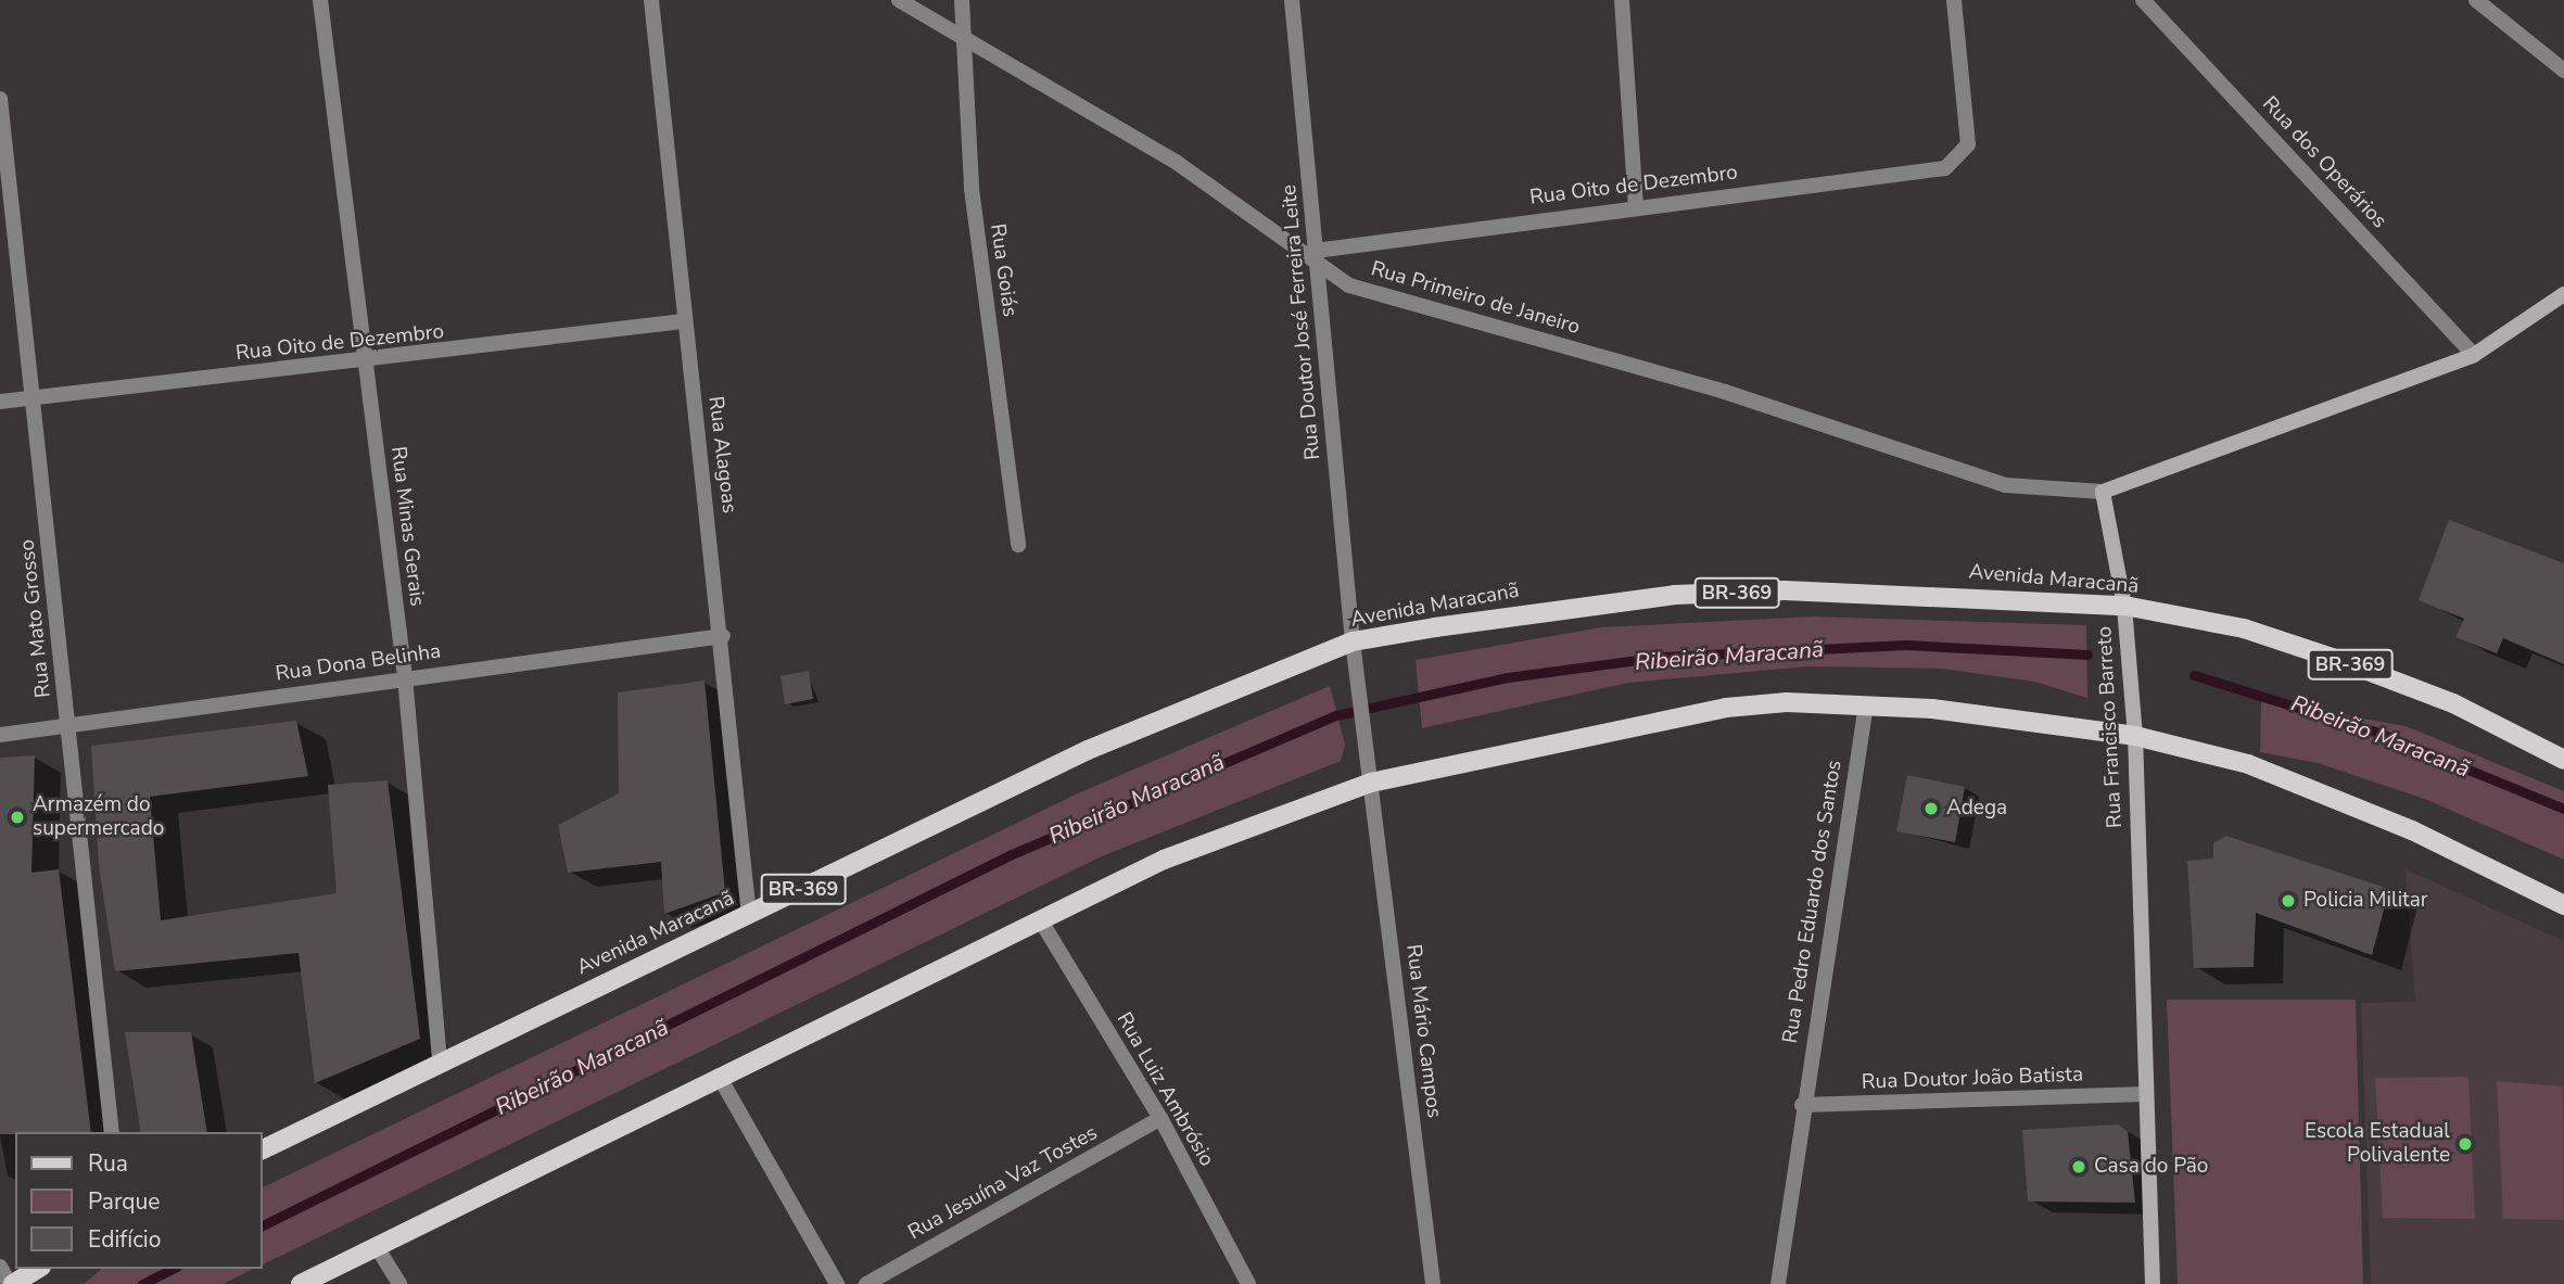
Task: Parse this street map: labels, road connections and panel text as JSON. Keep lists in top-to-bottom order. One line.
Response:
{"streets":{"main road":["Avenida Maracanã","BR-369"],"street":["Rua dos Operários","Rua Oito de Dezembro","Rua Goiás","Rua Primeiro de Janeiro","Rua Doutor José Ferreira Leite","Rua Alagoas","Rua Minas Gerais","Rua Mato Grosso","Rua Dona Belinha","Rua Francisco Barreto","Rua Pedro Eduardo dos Santos","Rua Mário Campos","Rua Doutor João Batista","Rua Luiz Ambrósio","Rua Jesuína Vaz Tostes"]},"crossings":[["Rua Oito de Dezembro","Rua Primeiro de Janeiro"],["Rua Oito de Dezembro","Rua Doutor José Ferreira Leite"],["Rua Oito de Dezembro","Rua Alagoas"],["Rua Oito de Dezembro","Rua Minas Gerais"],["Rua Oito de Dezembro","Rua Mato Grosso"],["Rua Goiás","Rua Primeiro de Janeiro"],["Rua Primeiro de Janeiro","Rua Doutor José Ferreira Leite"],["Rua Primeiro de Janeiro","Rua Francisco Barreto"],["Rua Doutor José Ferreira Leite","Avenida Maracanã"],["Rua Doutor José Ferreira Leite","Rua Mário Campos"],["Rua Alagoas","Avenida Maracanã"],["Rua Alagoas","Rua Dona Belinha"],["Rua Minas Gerais","Avenida Maracanã"],["Rua Minas Gerais","Rua Dona Belinha"],["Avenida Maracanã","Rua Francisco Barreto"],["Rua Mato Grosso","Rua Dona Belinha"],["Rua Francisco Barreto","Rua Doutor João Batista"],["Rua Pedro Eduardo dos Santos","Rua Doutor João Batista"],["Rua Luiz Ambrósio","Rua Jesuína Vaz Tostes"]],"water":["Ribeirão Maracanã"],"places":["Adega","Armazém do supermercado","Policia Militar","Escola Estadual Polivalente","Casa do Pão"],"legend":["Rua","Parque","Edifício"]}
